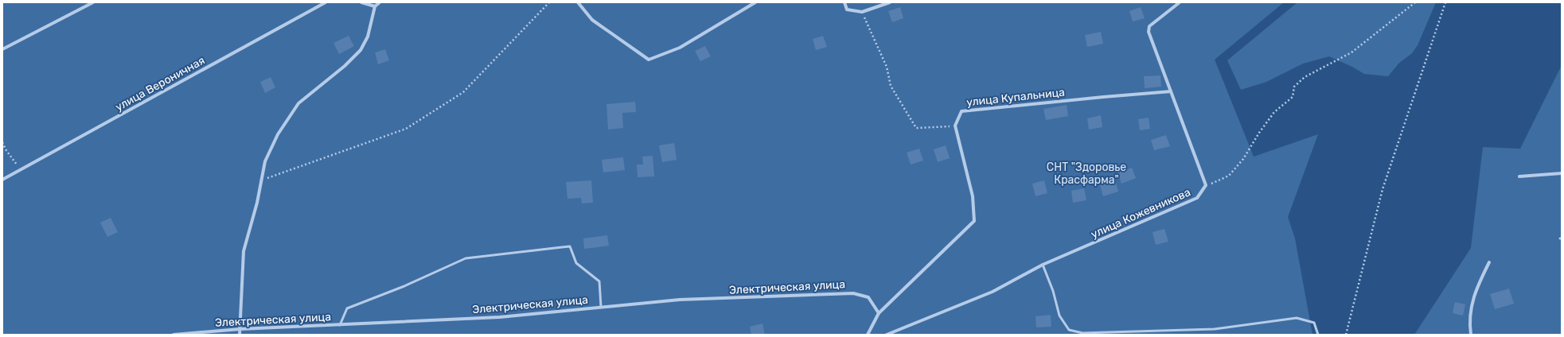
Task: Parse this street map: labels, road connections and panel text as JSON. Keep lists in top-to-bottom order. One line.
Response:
{"streets":{"street":["улица Вероничная","улица Купальница","улица Кожевникова","Электрическая улица"]},"parks":["СНТ \"Здоровье Красфарма\""]}
